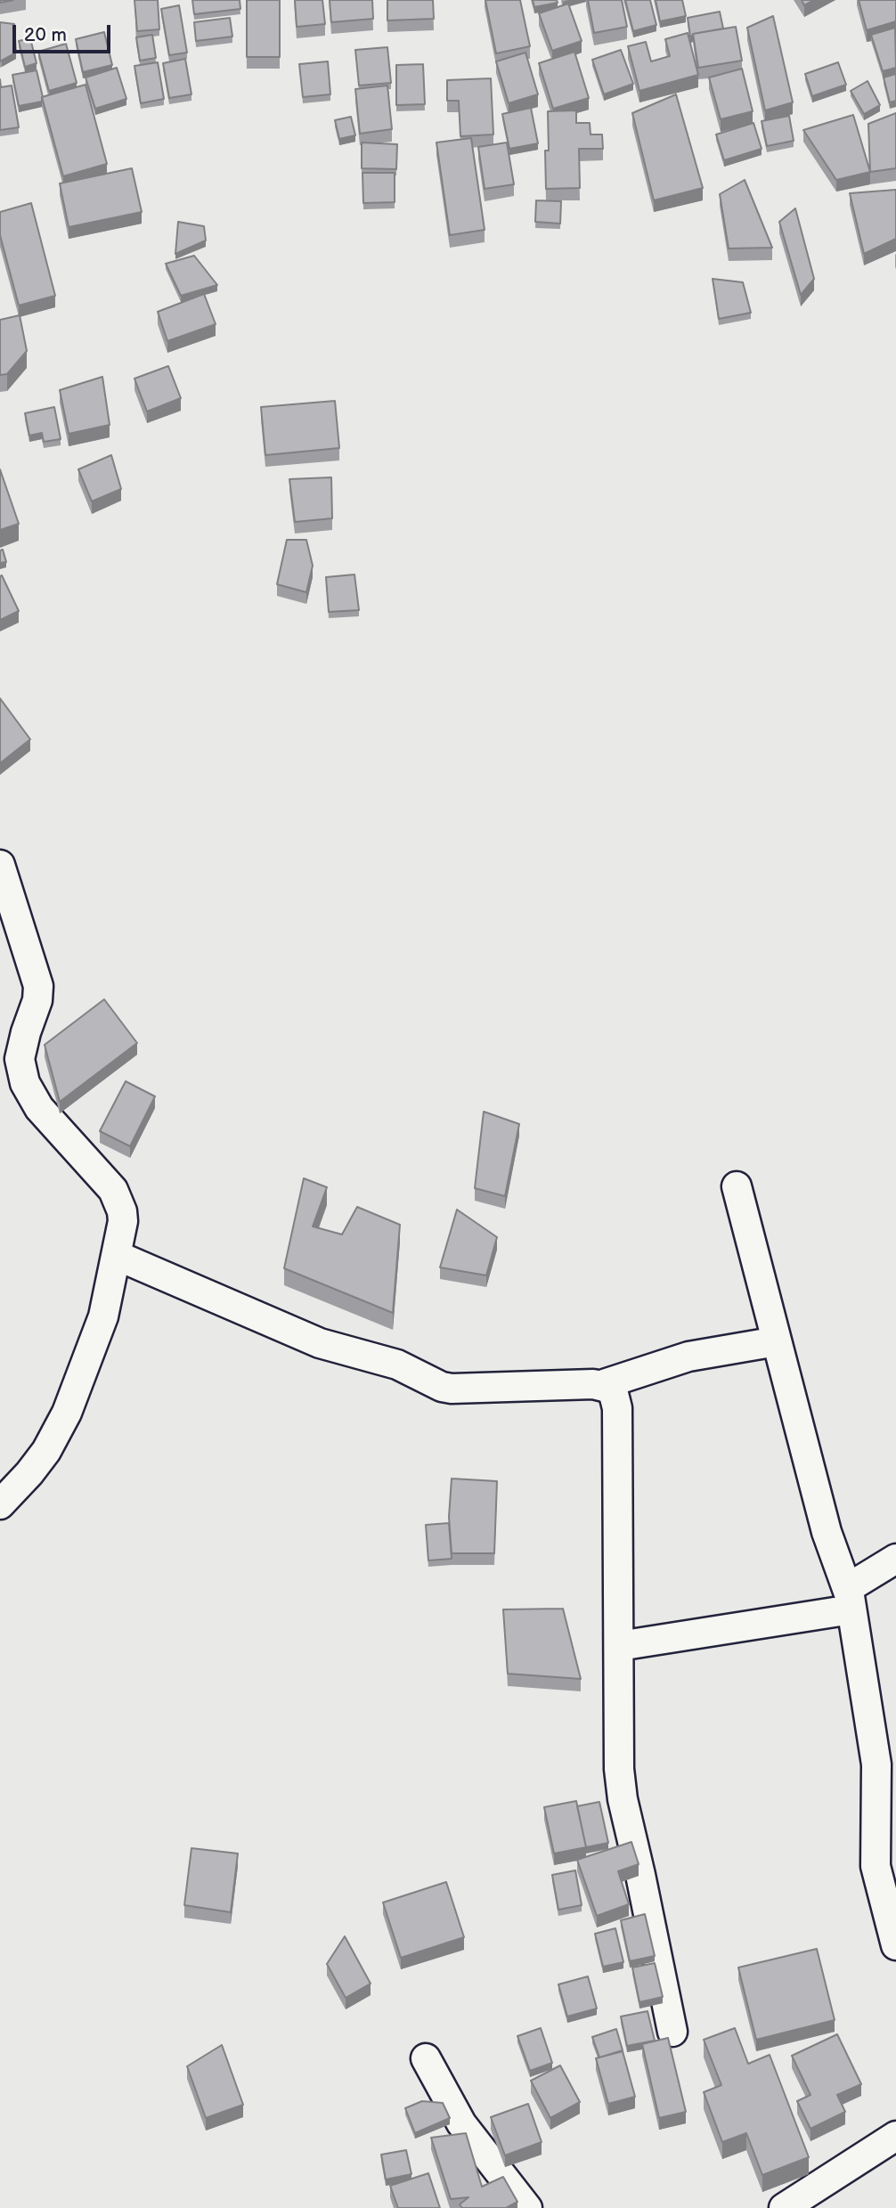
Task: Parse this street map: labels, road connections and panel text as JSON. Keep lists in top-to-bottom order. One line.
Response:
{"scale_bar":"20 m"}
